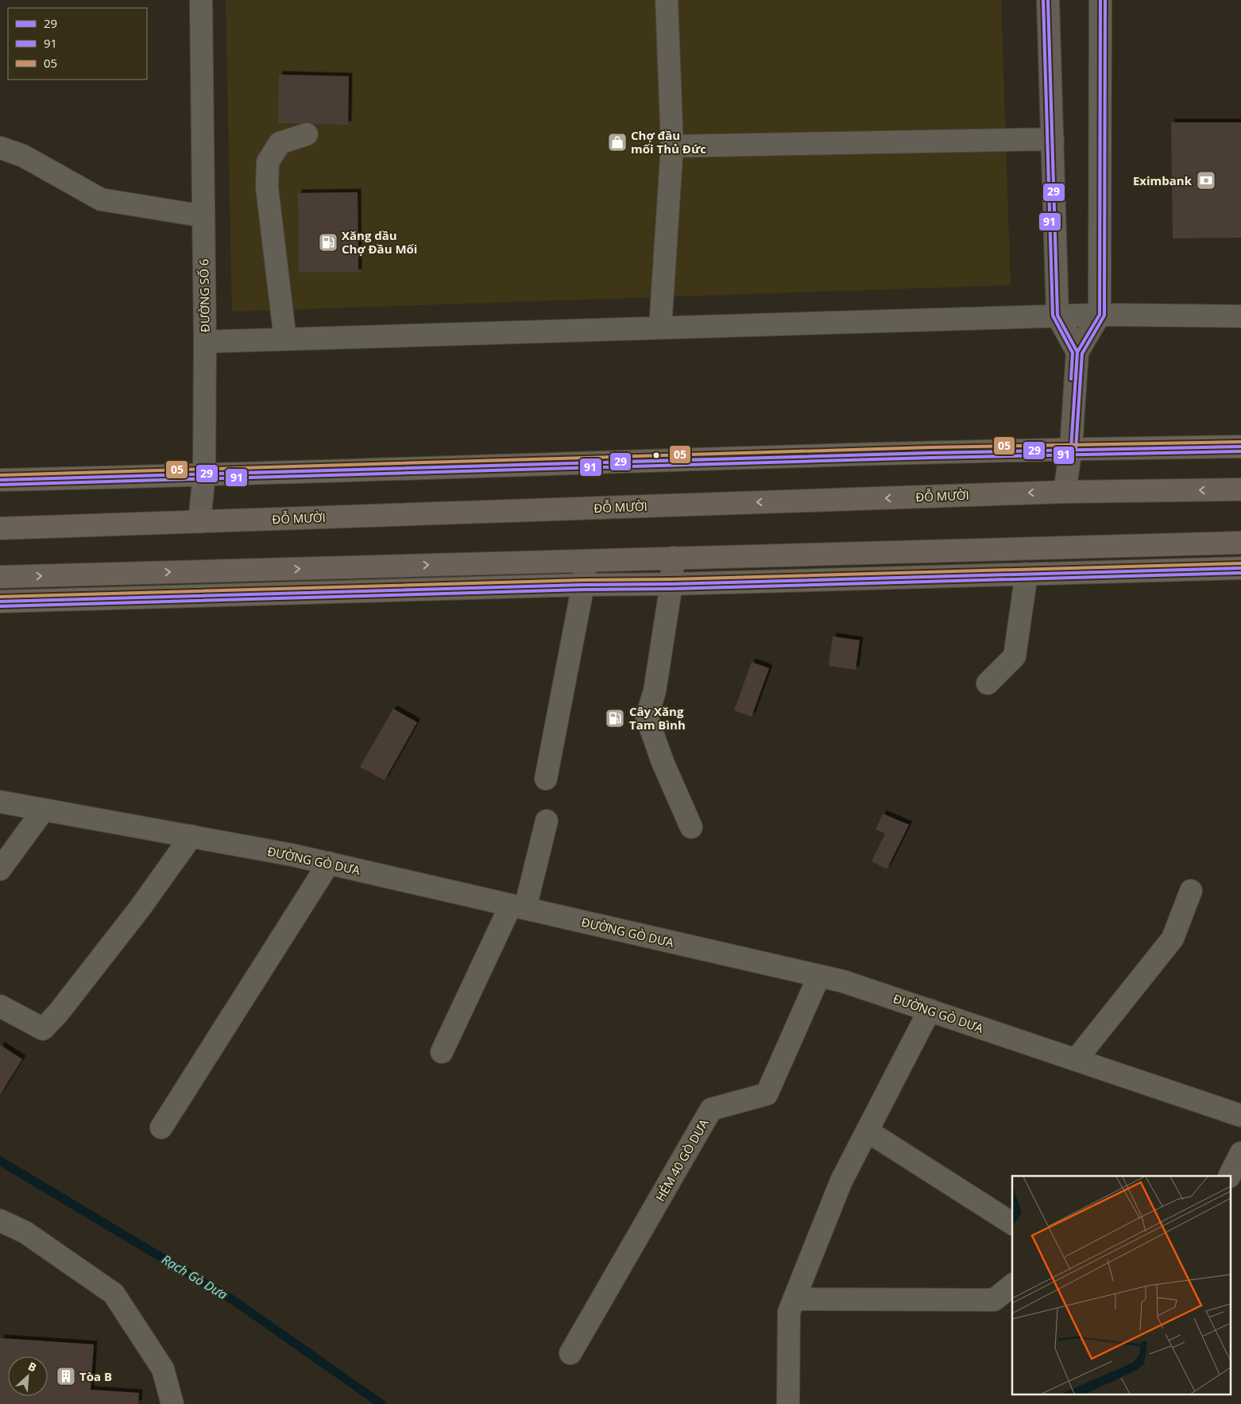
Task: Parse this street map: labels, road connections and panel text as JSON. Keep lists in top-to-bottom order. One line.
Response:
{"streets":{"highway":["ĐỖ MƯỜI"],"street":["ĐƯỜNG SỐ 6","ĐƯỜNG GÒ DƯA","HẺM 40 GÒ DƯA"]},"crossings":[["ĐƯỜNG SỐ 6","ĐỖ MƯỜI"],["ĐƯỜNG GÒ DƯA","HẺM 40 GÒ DƯA"]],"water":["Rạch Gò Dưa"],"places":{"shop":["Chợ đầu mối Thủ Đức"],"bank":["Eximbank"],"fuel station":["Xăng dầu Chợ Đầu Mối","Cây Xăng Tam Bình"],"building":["Tòa B"]},"lines":["transit line 29","transit line 91","transit line 05"],"legend":["29","91","05"],"north":"top right"}
